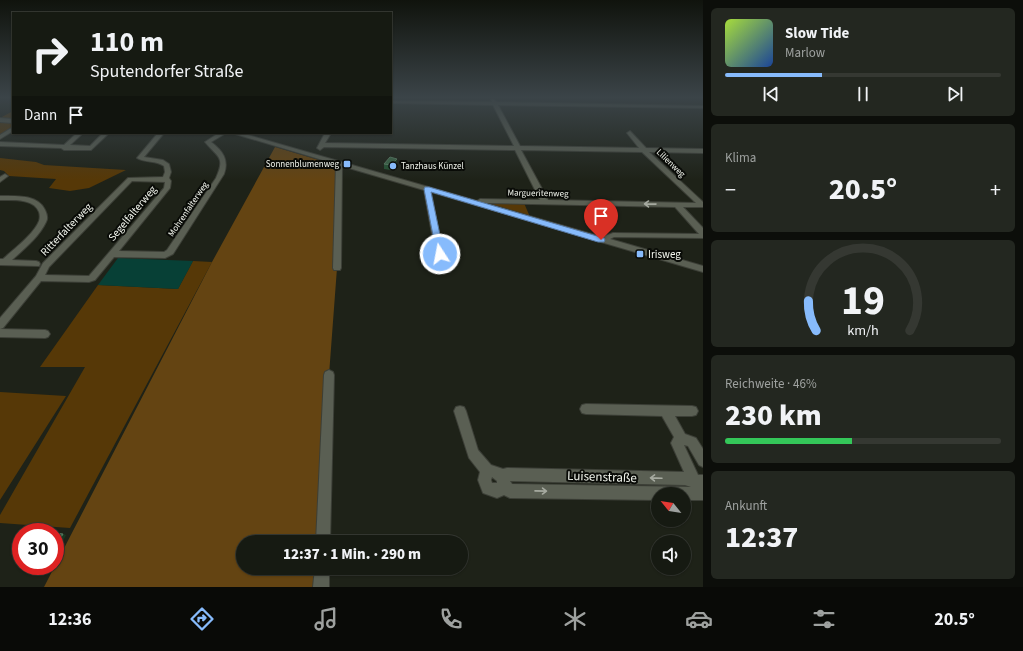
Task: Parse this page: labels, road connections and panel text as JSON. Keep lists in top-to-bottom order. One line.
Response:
{"streets":{"street":["Lilienweg","Margueritenweg","Mohrenfalterweg","Segelfalterweg","Ritterfalterweg","Luisenstraße"]},"crossings":[["Lilienweg","Margueritenweg"],["Mohrenfalterweg","Segelfalterweg"],["Segelfalterweg","Ritterfalterweg"]],"places":{"transit":["Sonnenblumenweg","Irisweg"],"other":["Tanzhaus Künzel"]},"north":"top left","page":{"turn":["110 m","Sputendorfer Straße"],"song":["Slow Tide","Marlow"],"then":"Dann","tile":["Klima",["Reichweite · 46%","230 km"],["Ankunft","12:37"]],"heat":["−","20.5°","+"],"limit":"30","trip":"12:37 · 1 Min. · 290 m","tabs":["12:36","20.5°"],"gauge":["19","km/h"]}}
